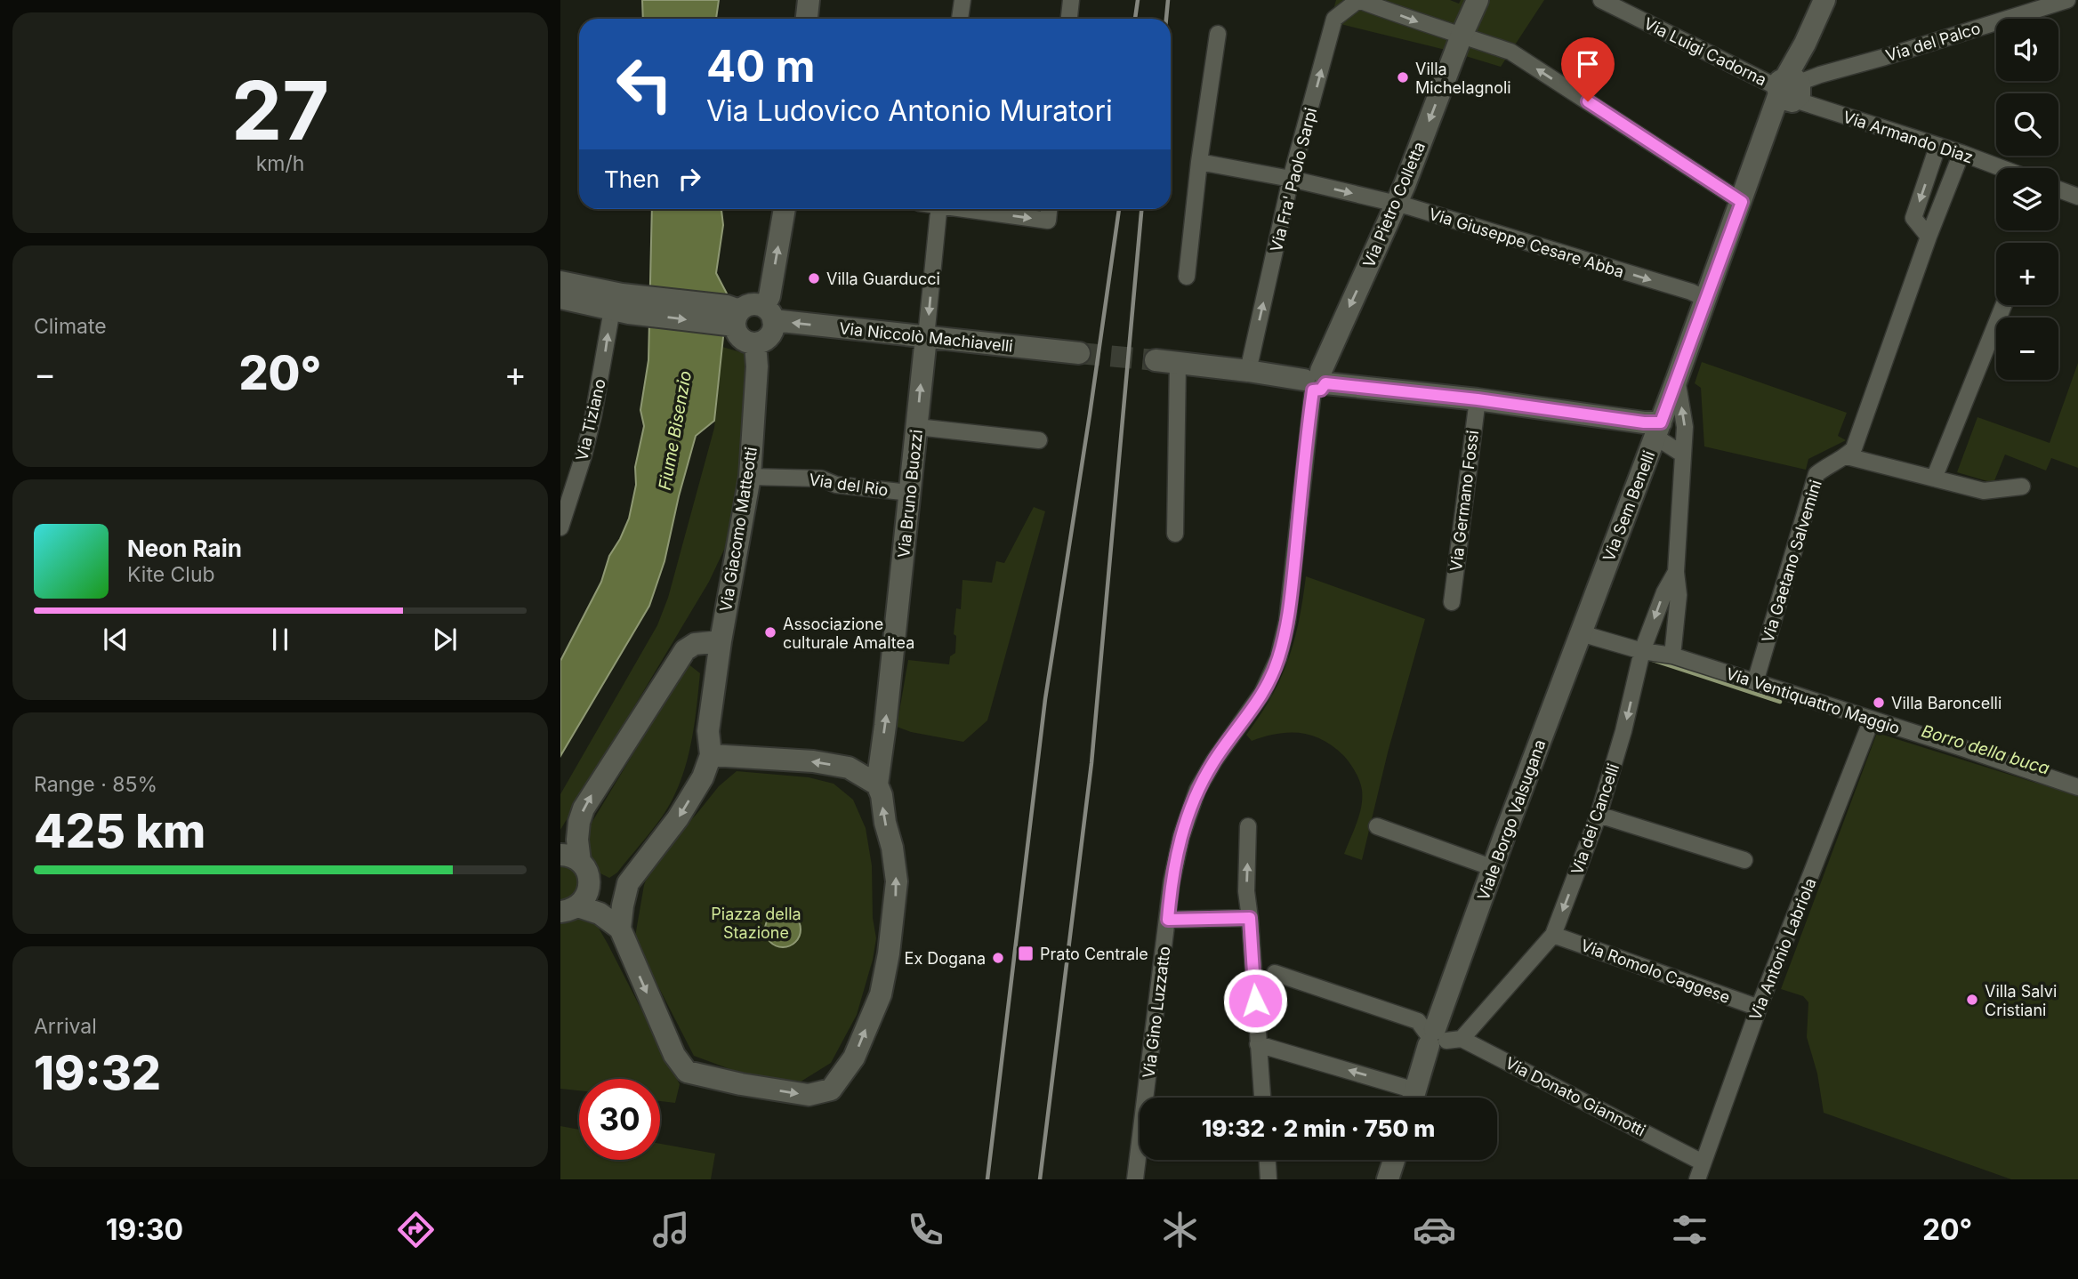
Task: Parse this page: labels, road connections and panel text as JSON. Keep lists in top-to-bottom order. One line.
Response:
{"streets":{"street":["Via del Palco","Via Luigi Cadorna","Via Armando Diaz","Via Fra' Paolo Sarpi","Via Pietro Colletta","Via Giuseppe Cesare Abba","Via Niccolò Machiavelli","Via Tiziano","Via del Rio","Via Bruno Buozzi","Via Germano Fossi","Via Sem Benelli","Via Giacomo Matteotti","Via Gaetano Salvemini","Via Ventiquattro Maggio","Via dei Cancelli","Viale Borgo Valsugana","Via Antonio Labriola","Via Romolo Caggese","Via Gino Luzzatto","Via Donato Giannotti"]},"crossings":[["Via del Palco","Via Luigi Cadorna"],["Via del Palco","Via Armando Diaz"],["Via del Palco","Via Sem Benelli"],["Via Luigi Cadorna","Via Armando Diaz"],["Via Luigi Cadorna","Via Sem Benelli"],["Via Armando Diaz","Via Sem Benelli"],["Via Fra' Paolo Sarpi","Via Giuseppe Cesare Abba"],["Via Pietro Colletta","Via Giuseppe Cesare Abba"],["Via Pietro Colletta","Via Gino Luzzatto"],["Via Giuseppe Cesare Abba","Via Sem Benelli"],["Via Niccolò Machiavelli","Via Bruno Buozzi"],["Via Niccolò Machiavelli","Via Giacomo Matteotti"],["Via del Rio","Via Bruno Buozzi"],["Via del Rio","Via Giacomo Matteotti"],["Via Sem Benelli","Via Ventiquattro Maggio"],["Via Sem Benelli","Via dei Cancelli"],["Via Sem Benelli","Viale Borgo Valsugana"],["Via Gaetano Salvemini","Via Ventiquattro Maggio"],["Via Ventiquattro Maggio","Via dei Cancelli"],["Via Ventiquattro Maggio","Viale Borgo Valsugana"],["Via Ventiquattro Maggio","Via Antonio Labriola"],["Via dei Cancelli","Viale Borgo Valsugana"],["Via dei Cancelli","Via Romolo Caggese"],["Via dei Cancelli","Via Donato Giannotti"],["Viale Borgo Valsugana","Via Donato Giannotti"],["Via Antonio Labriola","Via Romolo Caggese"],["Via Antonio Labriola","Via Donato Giannotti"]],"one_way":["Via Niccolò Machiavelli","Via Tiziano"],"water":["Fiume Bisenzio","Borro della buca"],"parks":["Piazza della Stazione"],"places":{"other":["Villa Michelagnoli","Villa Guarducci","Associazione culturale Amaltea","Villa Baroncelli","Ex Dogana","Villa Salvi Cristiani"],"transit":["Prato Centrale"]},"page":{"tile":[["27","km/h"],"Climate",["Range · 85%","425 km"],["Arrival","19:32"]],"map_buttons":["+","−"],"turn":["40 m","Via Ludovico Antonio Muratori"],"then":"Then","heat":["−","20°","+"],"song":["Neon Rain","Kite Club"],"limit":"30","trip":"19:32 · 2 min · 750 m","tabs":["19:30","20°"]}}
